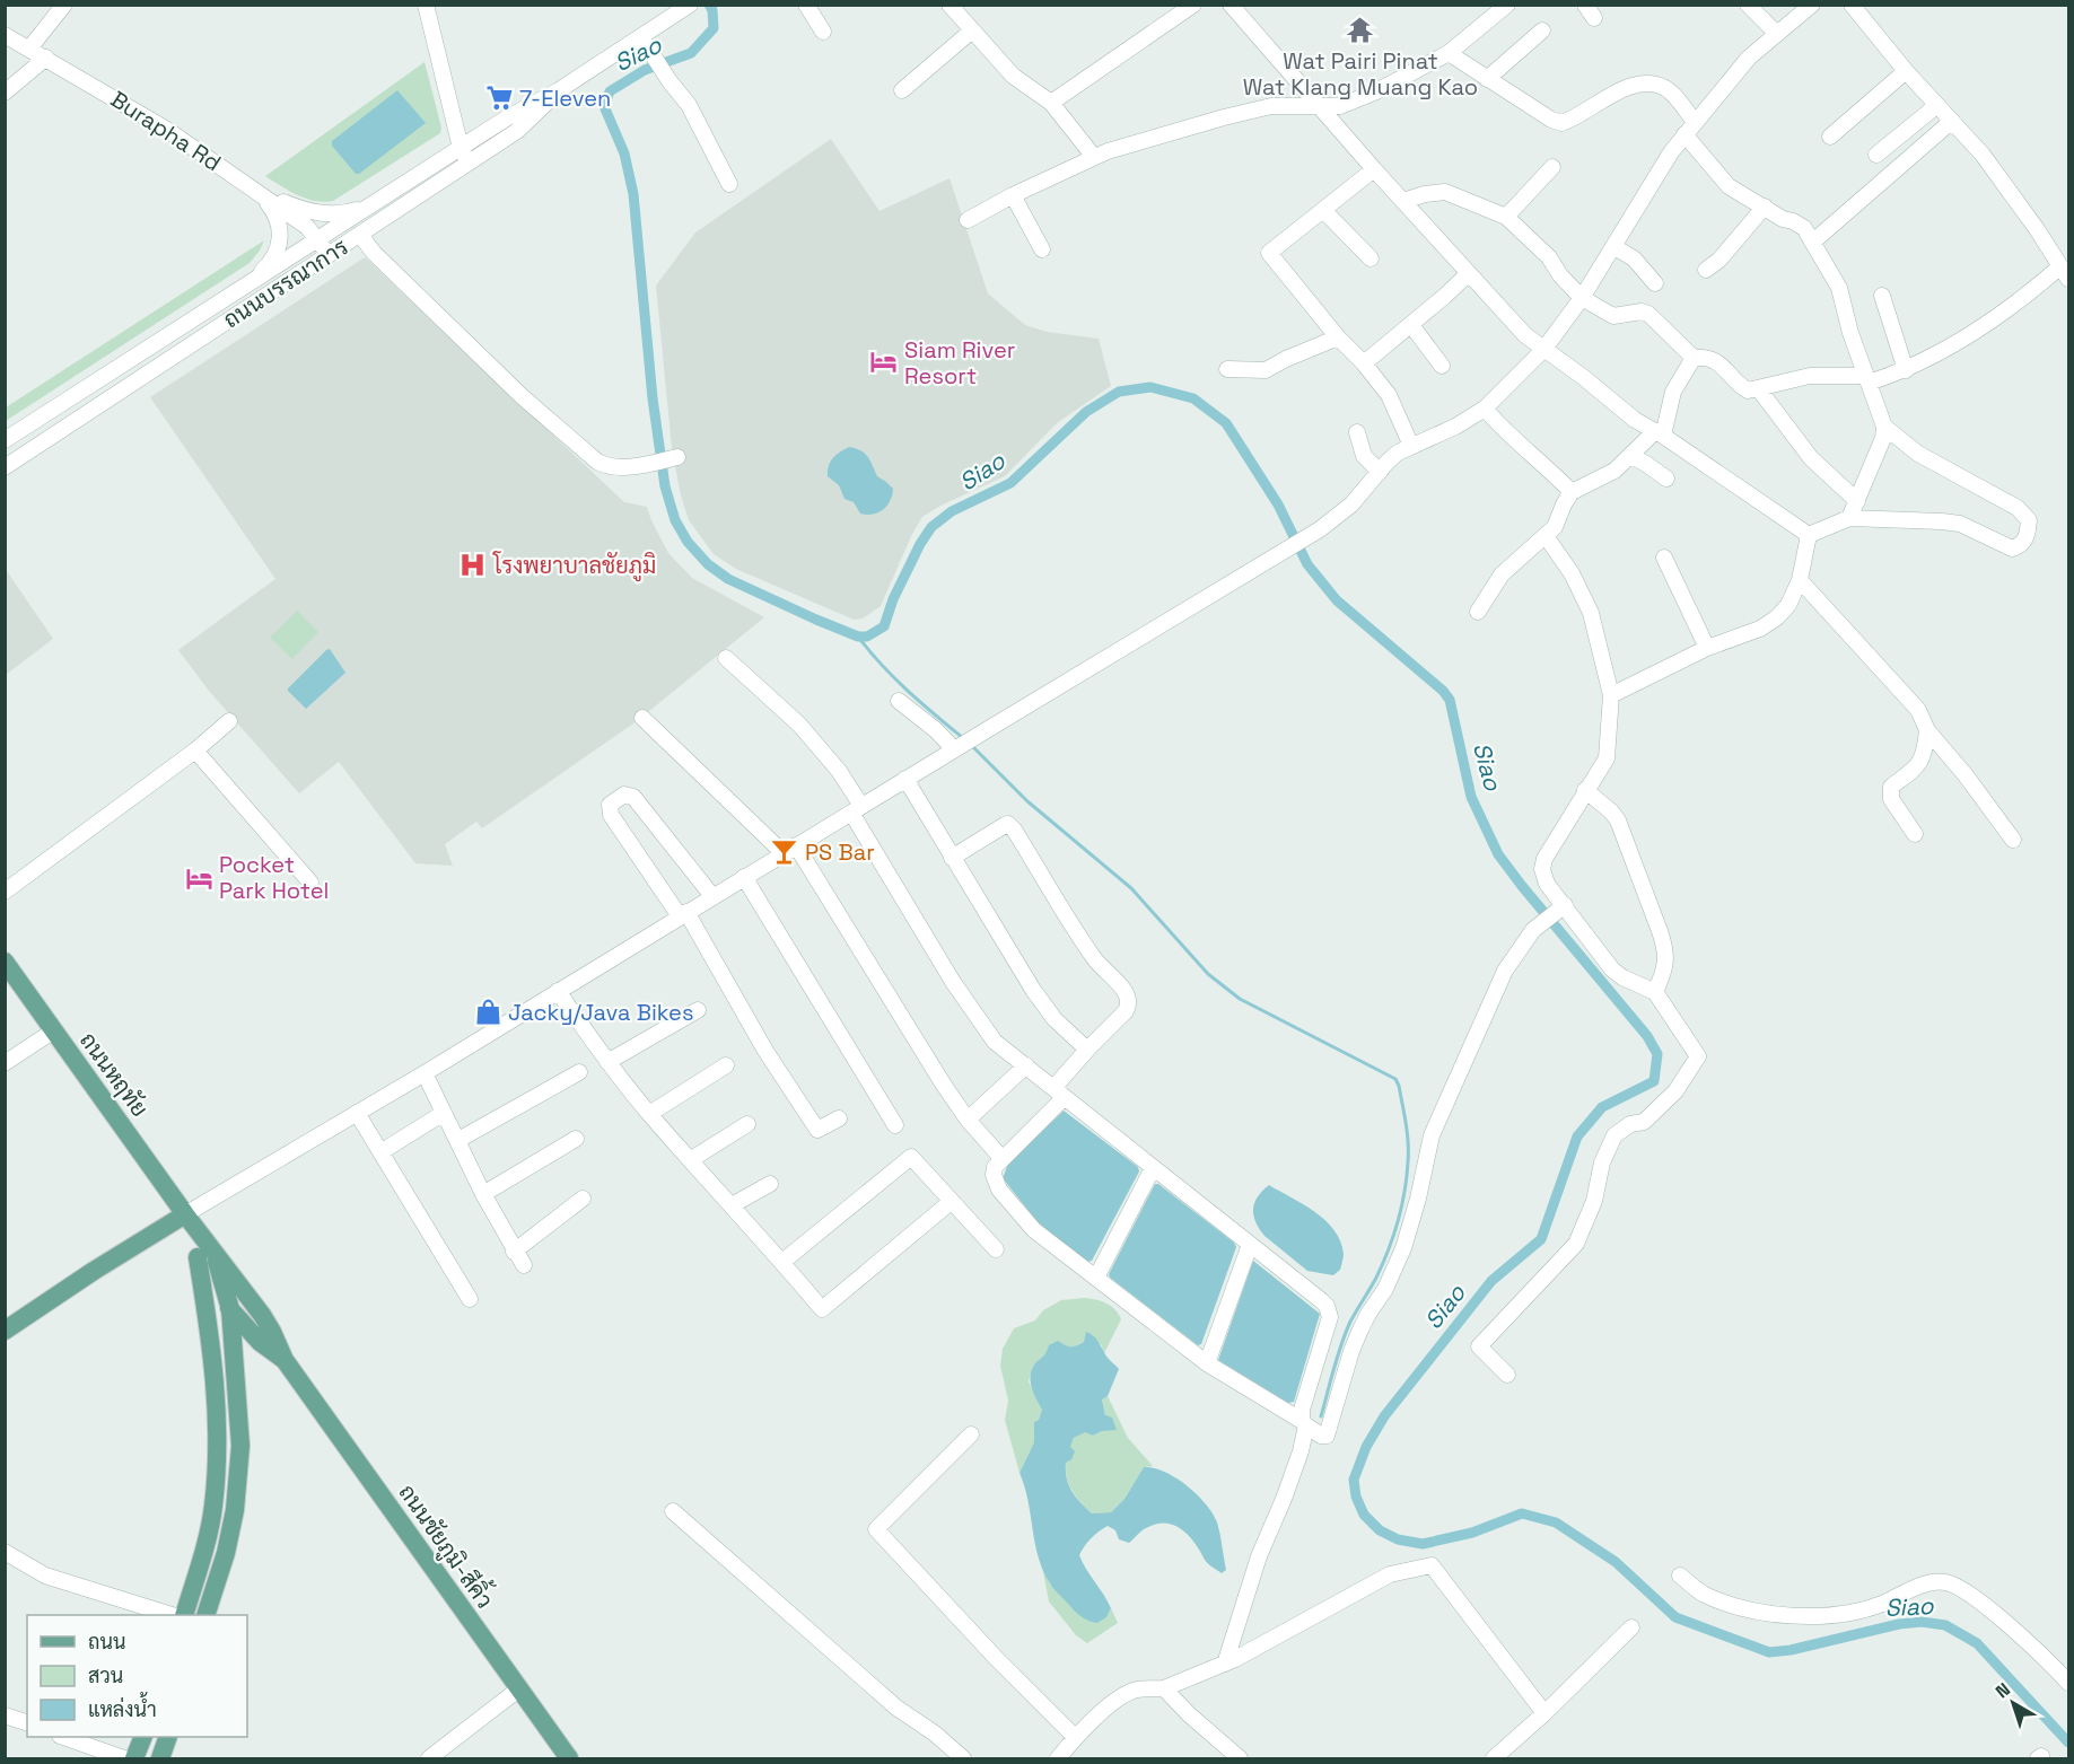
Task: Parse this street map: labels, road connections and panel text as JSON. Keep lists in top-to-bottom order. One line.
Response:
{"streets":{"main road":["ถนนหฤทัย","ถนนชัยภูมิ-สีคิ้ว"],"street":["Burapha Rd","ถนนบรรณาการ"]},"crossings":[["Burapha Rd","ถนนบรรณาการ"],["ถนนหฤทัย","ถนนชัยภูมิ-สีคิ้ว"]],"water":["Siao"],"places":{"temple":["Wat Pairi Pinat Wat Klang Muang Kao"],"supermarket":["7-Eleven"],"hotel":["Siam River Resort","Pocket Park Hotel"],"hospital":["โรงพยาบาลชัยภูมิ"],"bar":["PS Bar"],"shop":["Jacky/Java Bikes"]},"legend":["ถนน","สวน","แหล่งน้ำ"],"north":"top left"}
